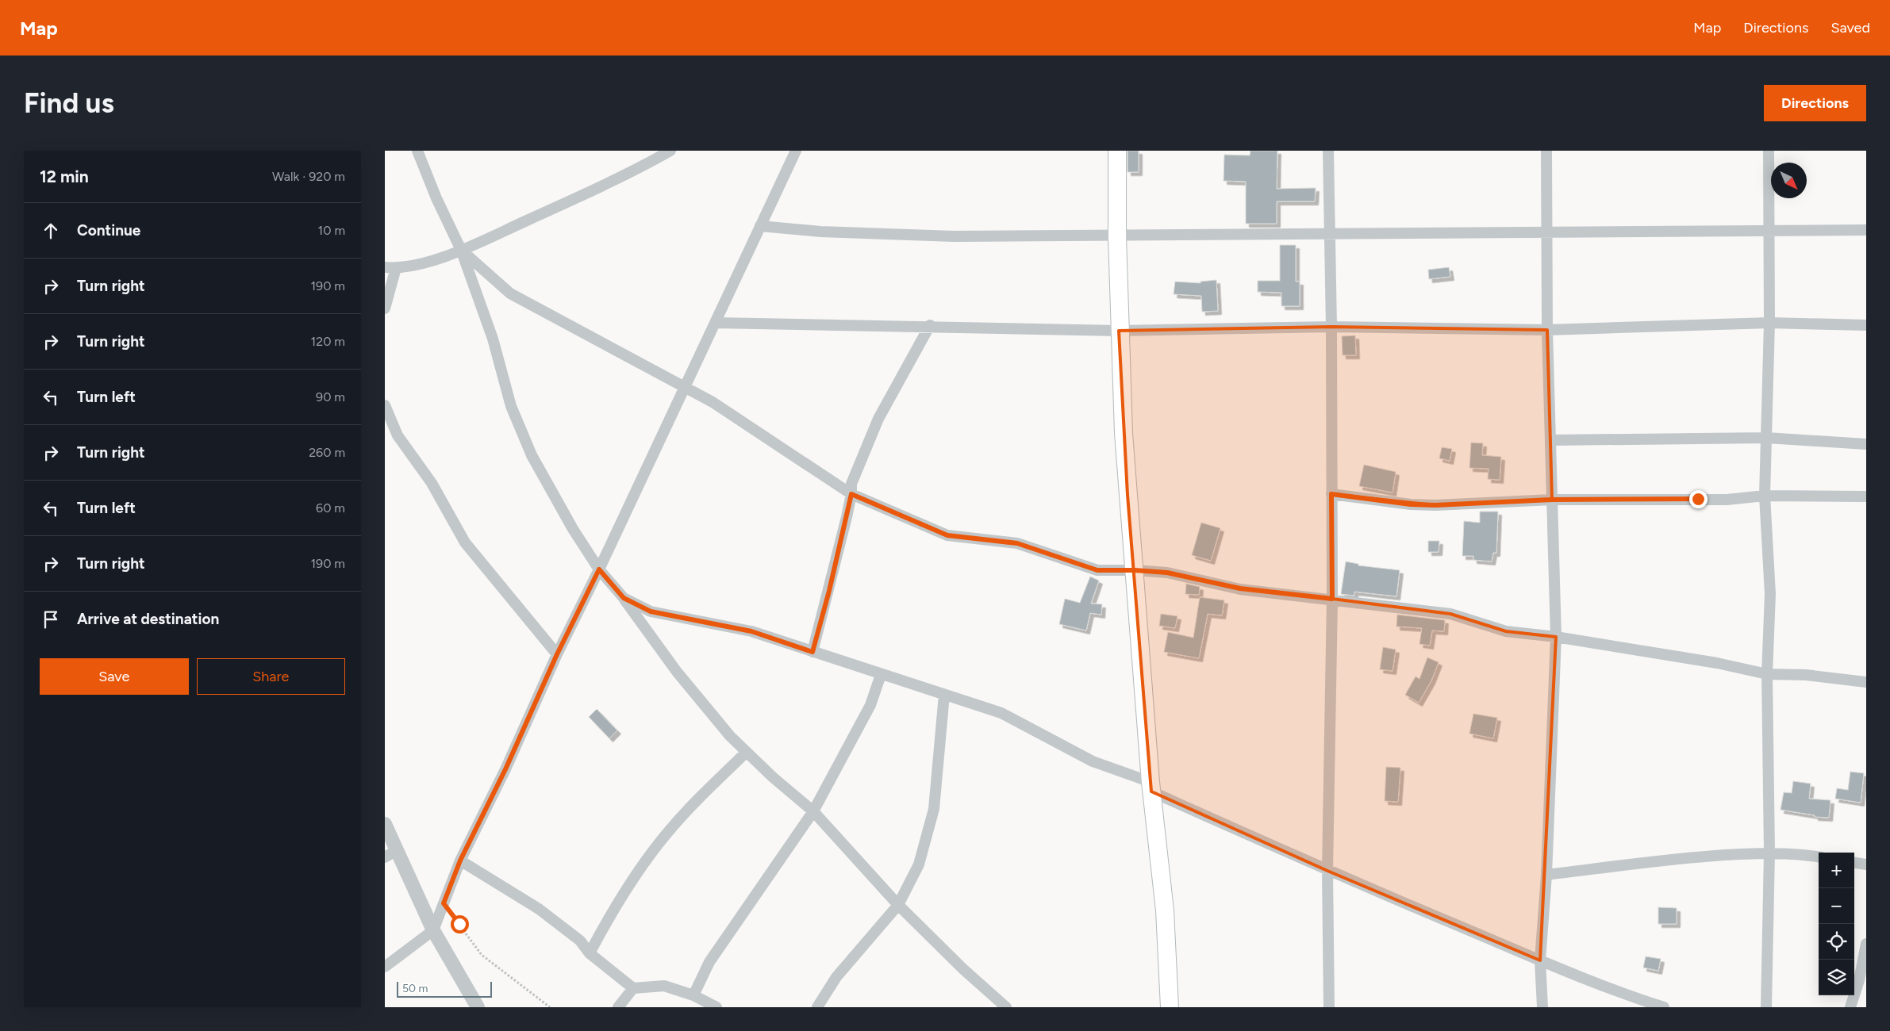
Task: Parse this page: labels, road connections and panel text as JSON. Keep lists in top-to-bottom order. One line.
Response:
{"scale_bar":"50 m","north":"bottom right","page":{"header":"Map","nav":["Map","Directions","Saved"],"buttons":["Directions",["Save","Share"]],"title":"Find us","heading":["12 min","Walk · 920 m"],"list":[["Continue","10 m"],["Turn right","190 m"],["Turn right","120 m"],["Turn left","90 m"],["Turn right","260 m"],["Turn left","60 m"],["Turn right","190 m"],"Arrive at destination"],"map_buttons":["+","−"],"scale":"50 m"}}
